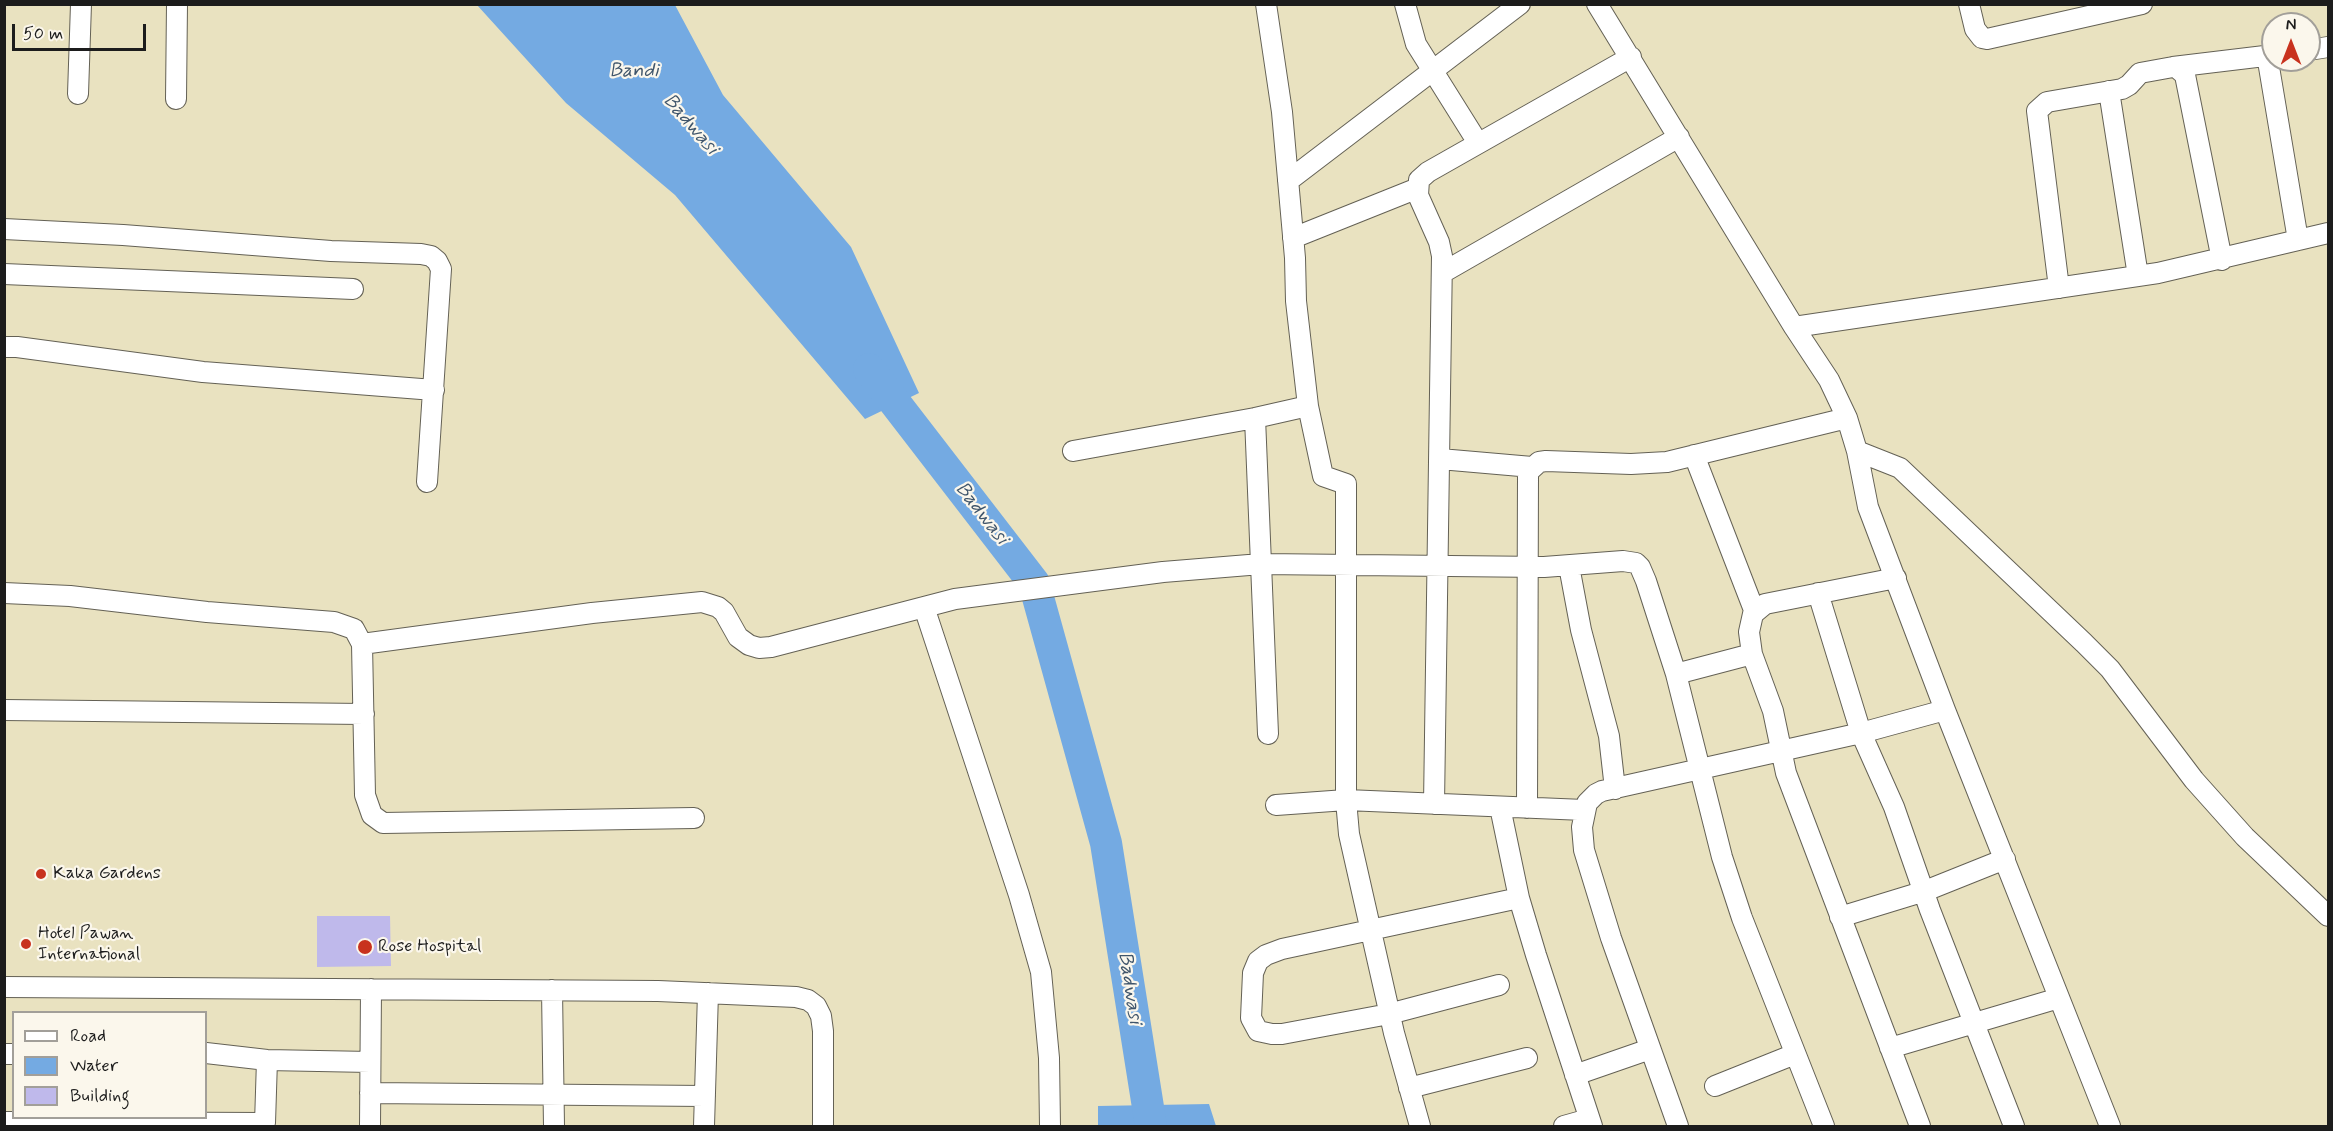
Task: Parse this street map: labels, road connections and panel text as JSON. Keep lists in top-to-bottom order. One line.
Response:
{"water":["Bandi","Badwasi"],"places":["Kaka Gardens","Hotel Pawan International","Rose Hospital"],"legend":["Road","Water","Building"],"scale_bar":"50 m","north":"top"}
